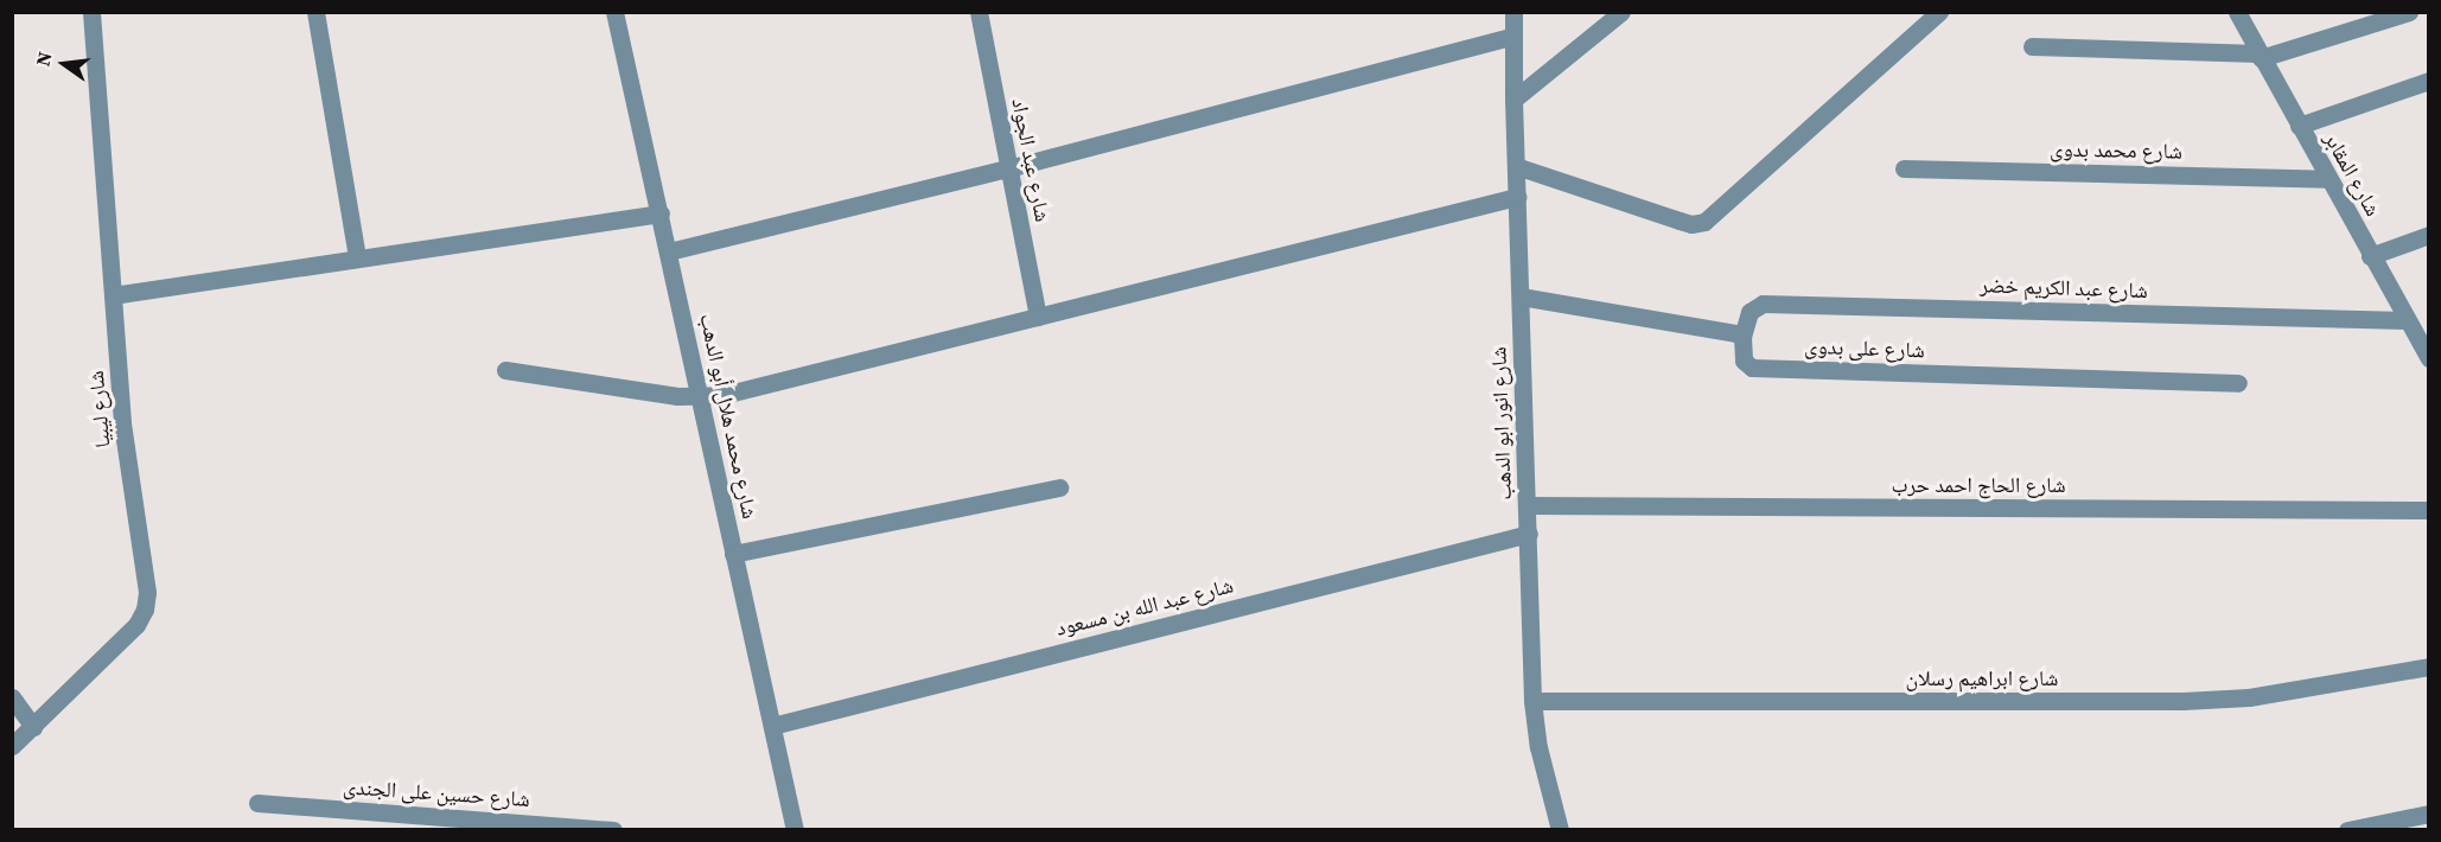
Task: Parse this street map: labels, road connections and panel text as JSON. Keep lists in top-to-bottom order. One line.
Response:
{"streets":{"street":["شارع محمد بدوى","شارع عبد الجواد","شارع المقابر","شارع عبد الكريم خضر","شارع على بدوى","شارع ليبيا","شارع محمد هلال أبو الدهب","شارع انور ابو الدهب","شارع الحاج احمد حرب","شارع عبد الله بن مسعود","شارع ابراهيم رسلان","شارع حسين على الجندى"]},"crossings":[["شارع محمد بدوى","شارع المقابر"],["شارع المقابر","شارع عبد الكريم خضر"],["شارع عبد الكريم خضر","شارع على بدوى"],["شارع محمد هلال أبو الدهب","شارع عبد الله بن مسعود"],["شارع انور ابو الدهب","شارع الحاج احمد حرب"],["شارع انور ابو الدهب","شارع عبد الله بن مسعود"],["شارع انور ابو الدهب","شارع ابراهيم رسلان"]],"north":"left"}
